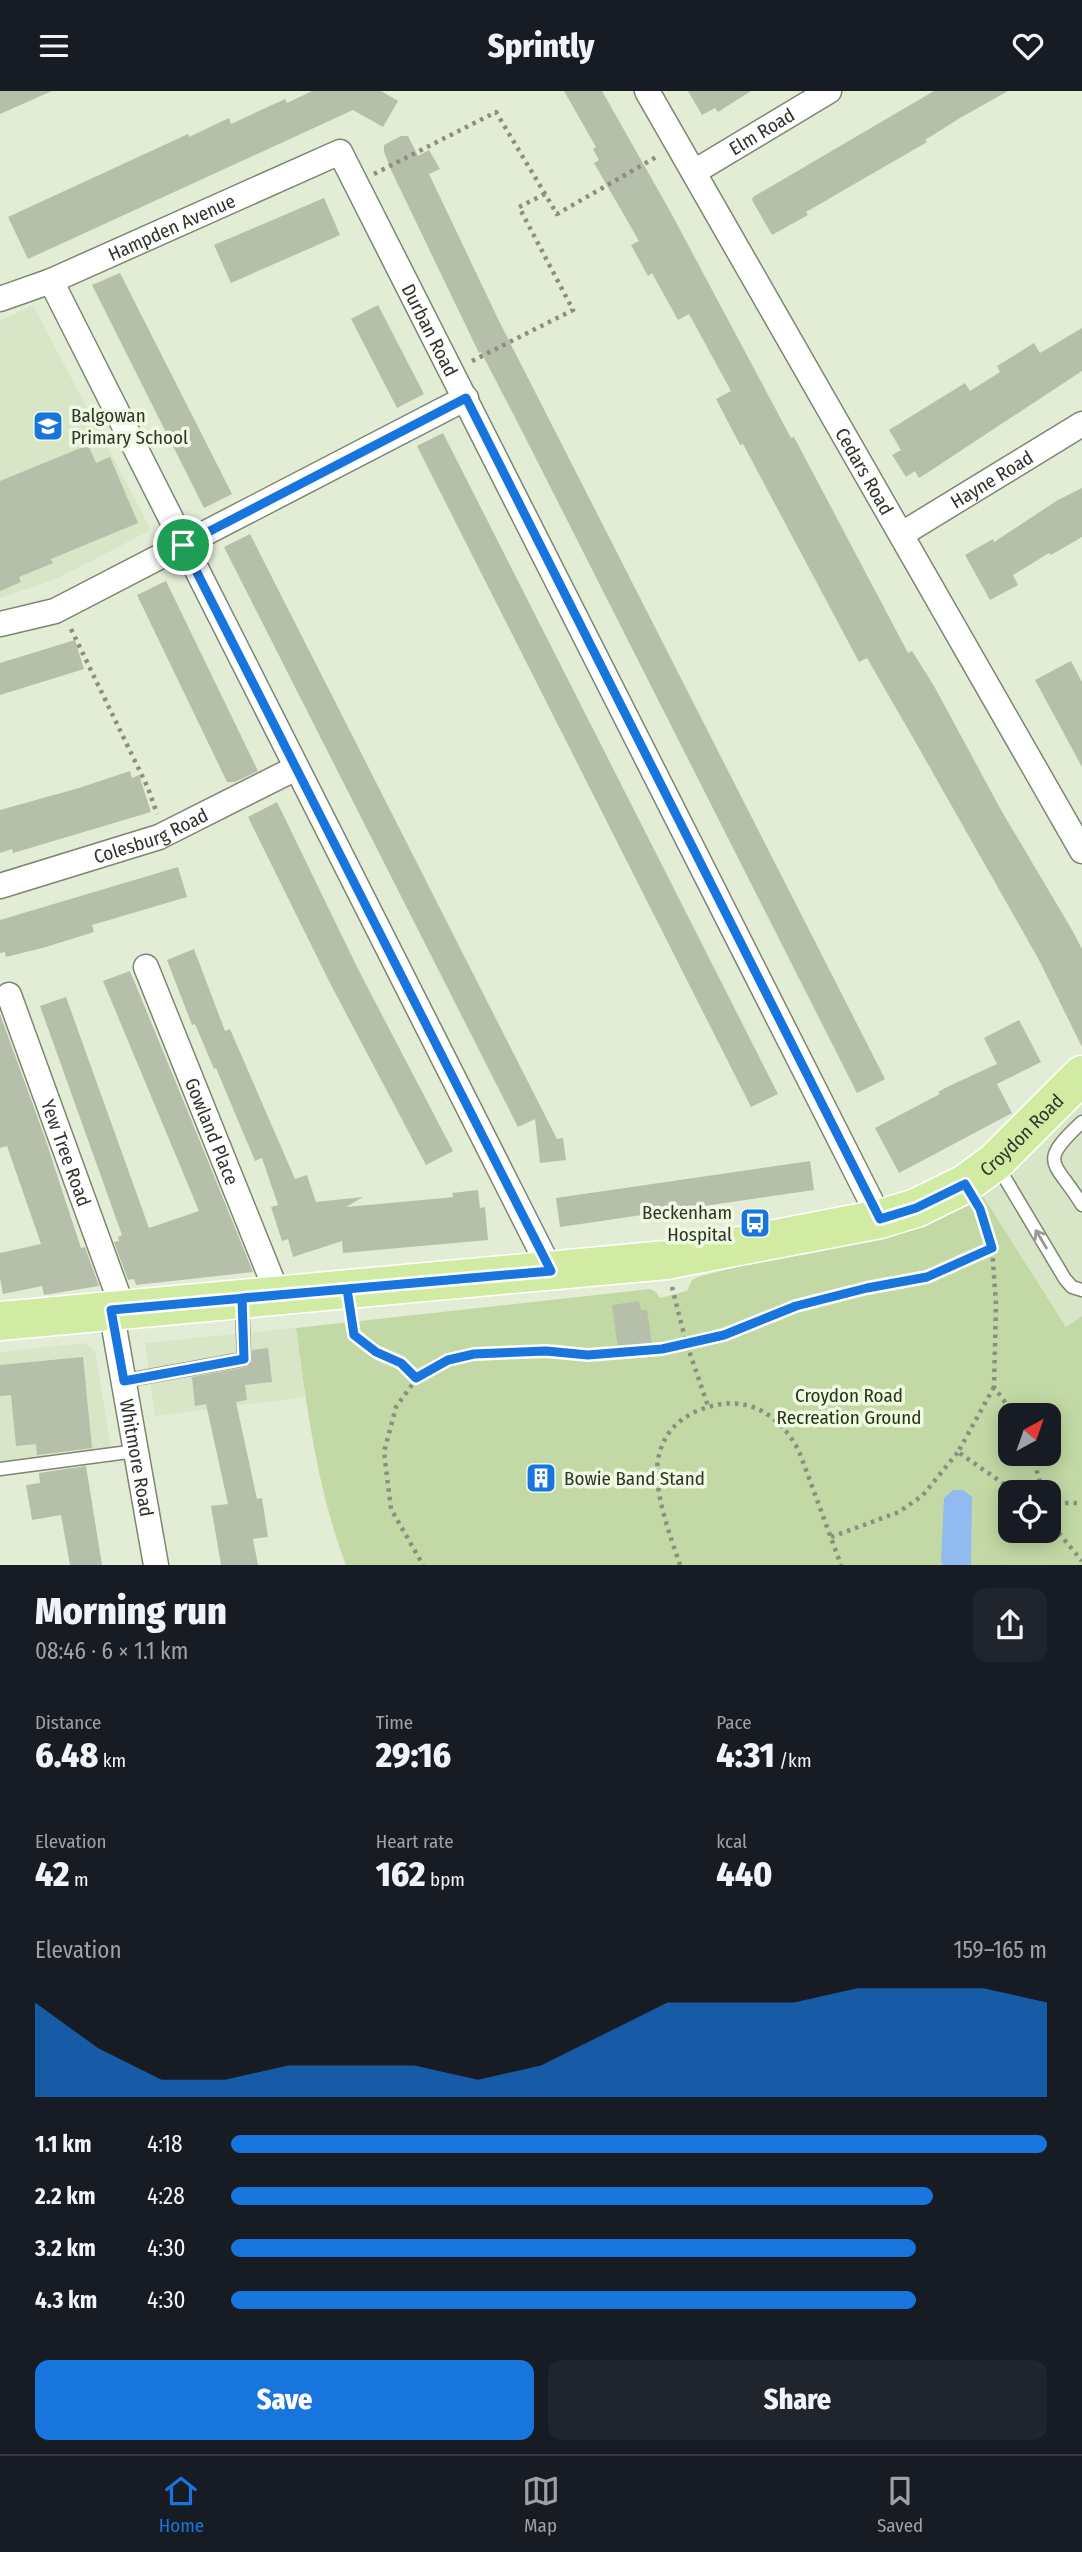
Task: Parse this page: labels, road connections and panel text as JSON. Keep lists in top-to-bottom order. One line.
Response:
{"streets":{"main road":["Croydon Road"],"street":["Elm Road","Hampden Avenue","Durban Road","Cedars Road","Hayne Road","Colesburg Road","Gowland Place","Yew Tree Road","Whitmore Road"]},"crossings":[["Elm Road","Cedars Road"],["Hampden Avenue","Durban Road"],["Durban Road","Croydon Road"],["Cedars Road","Hayne Road"],["Gowland Place","Croydon Road"],["Croydon Road","Yew Tree Road"],["Croydon Road","Whitmore Road"],["Yew Tree Road","Whitmore Road"]],"parks":["Croydon Road Recreation Ground"],"places":{"school or university":["Balgowan Primary School"],"bus stop":["Beckenham Hospital"],"building":["Bowie Band Stand"]},"north":"top right","page":{"header":"Sprintly","heading":["Morning run","08:46 · 6 × 1.1 km"],"stats":[["Distance","6.48 km"],["Time","29:16"],["Pace","4:31 /km"],["Elevation","42 m"],["Heart rate","162 bpm"],["kcal","440"]],"chart":["Elevation","159–165 m"],"list":[{"name":"1.1 km","note":"4:18"},{"name":"2.2 km","note":"4:28"},{"name":"3.2 km","note":"4:30"},{"name":"4.3 km","note":"4:30"}],"buttons":["Save","Share"],"tabs":["Home","Map","Saved"]}}
